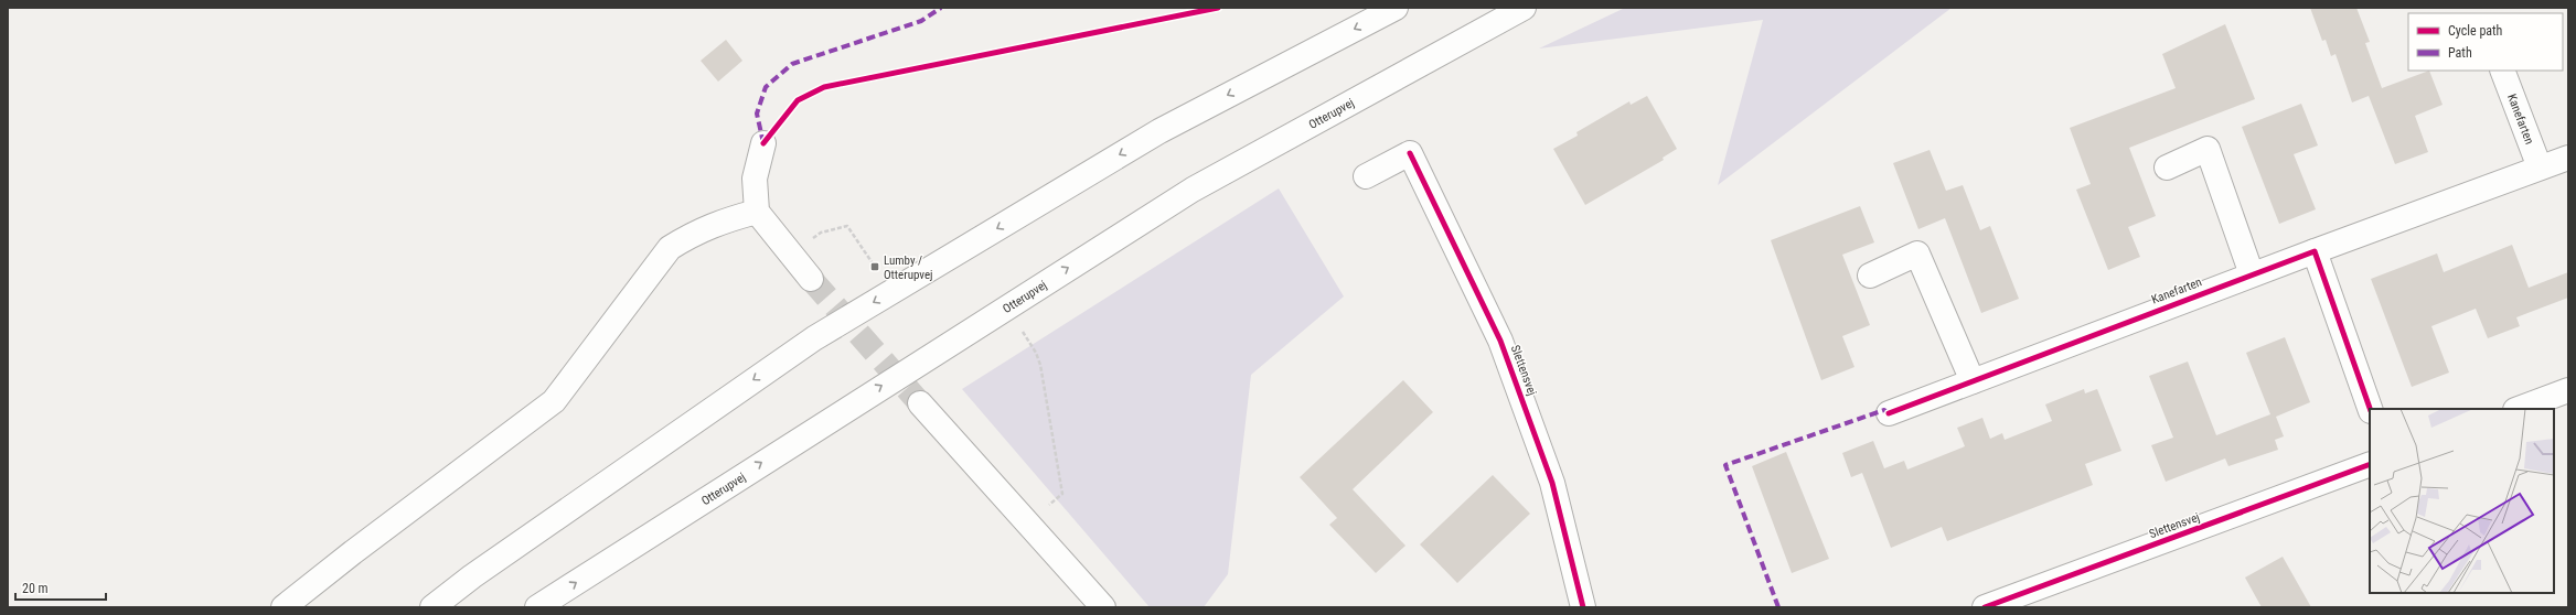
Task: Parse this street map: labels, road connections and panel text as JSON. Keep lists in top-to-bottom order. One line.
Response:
{"streets":{"street":["Otterupvej","Kanefarten","Slettensvej"]},"places":{"transit":["Lumby / Otterupvej"]},"legend":["Cycle path","Path"],"scale_bar":"20 m"}
